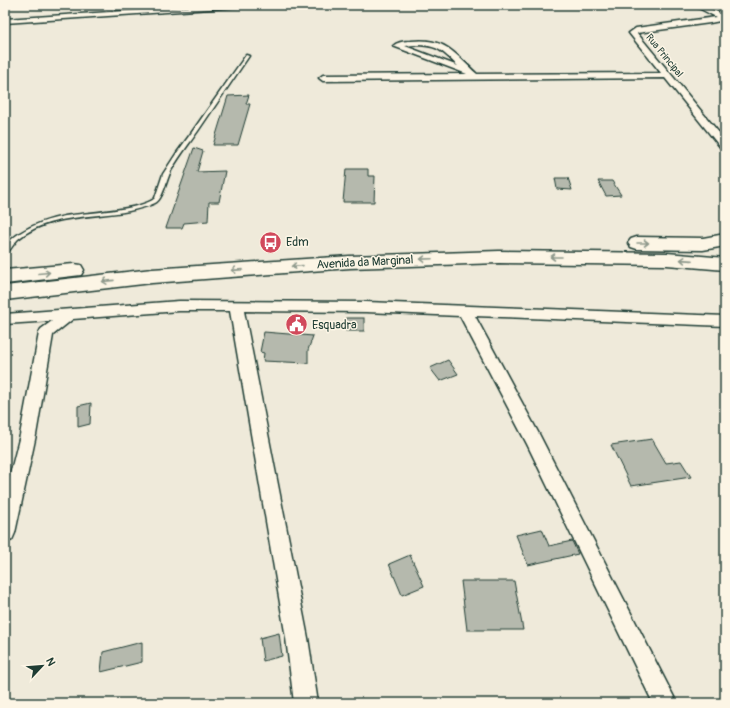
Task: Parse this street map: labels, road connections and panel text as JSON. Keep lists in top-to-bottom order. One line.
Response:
{"streets":{"main road":["Avenida da Marginal"],"street":["Rua Principal"]},"places":{"bus stop":["Edm"],"public building":["Esquadra"]},"north":"top right"}
